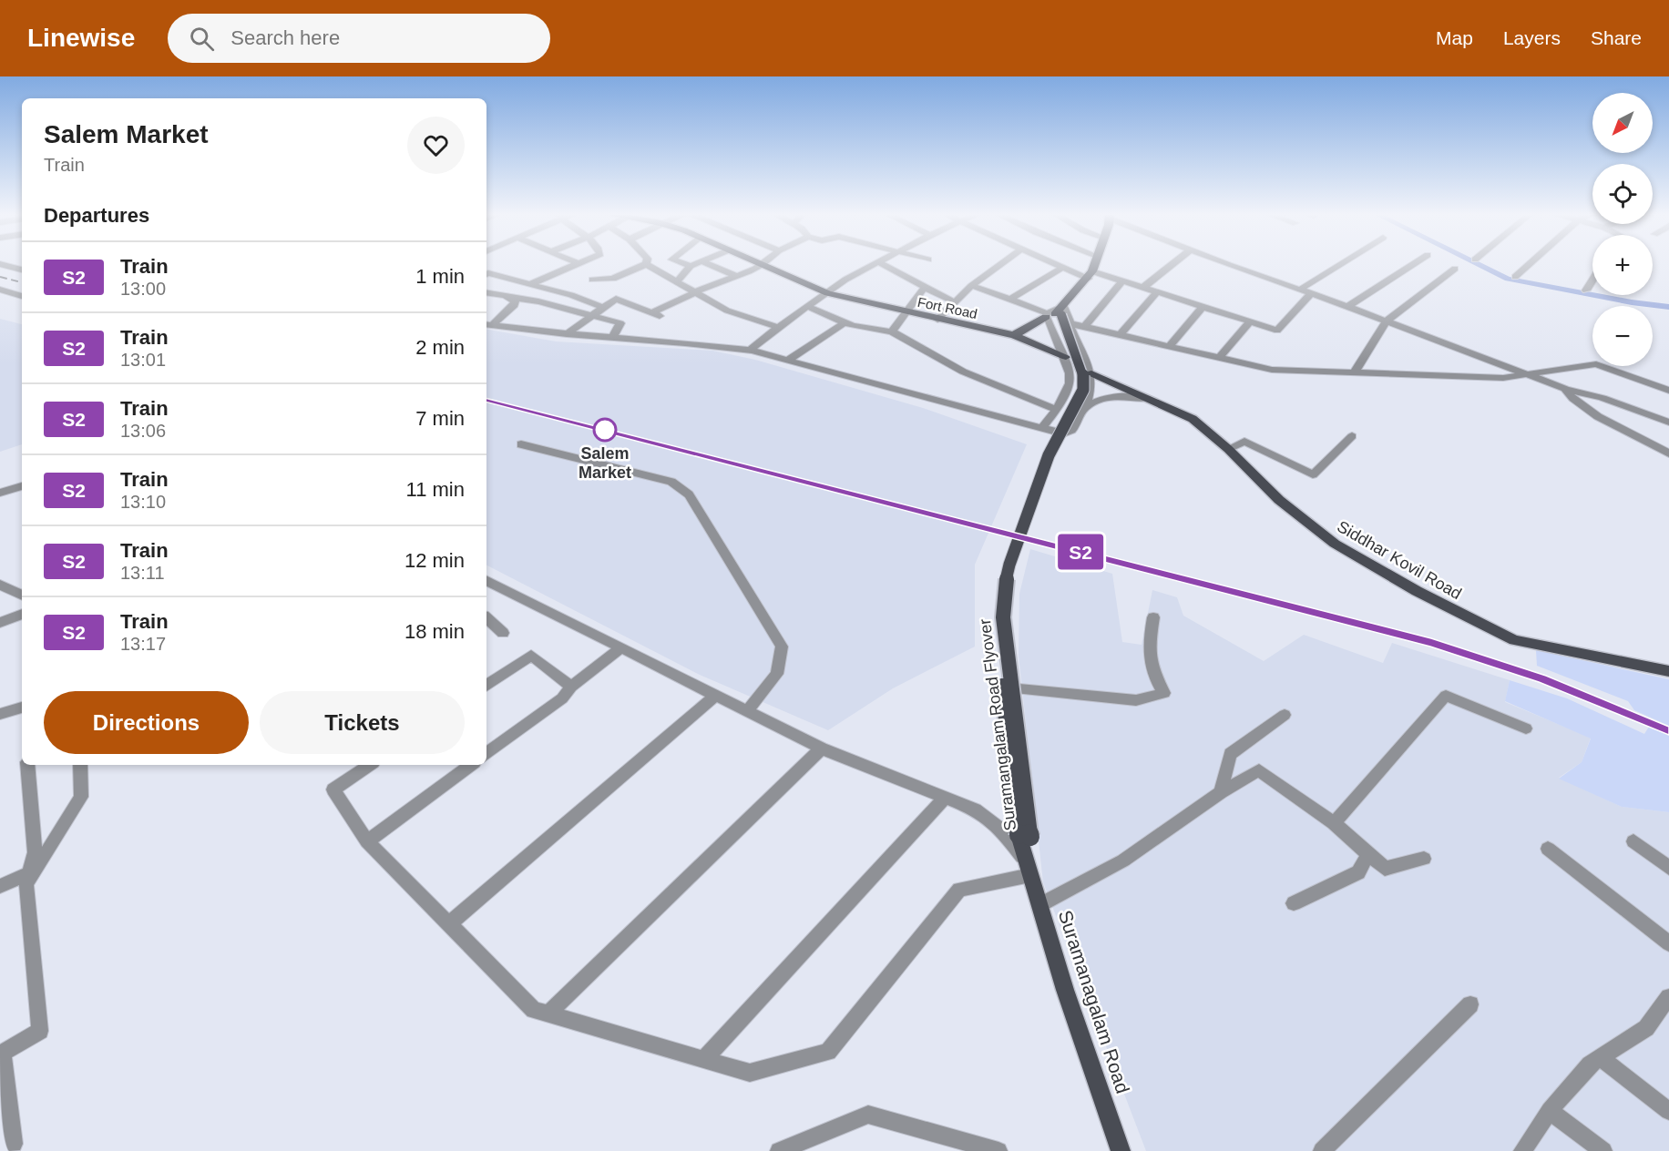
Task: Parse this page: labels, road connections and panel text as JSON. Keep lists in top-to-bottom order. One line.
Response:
{"streets":{"main road":["Fort Road","Siddhar Kovil Road","Suramangalam Road Flyover","Suramanagalam Road"]},"crossings":[["Suramangalam Road Flyover","Suramanagalam Road"]],"places":["Salem Market"],"north":"bottom left","page":{"header":"Linewise","search":"Search here","nav":["Map","Layers","Share"],"on_map":"S2","map_buttons":["+","−"],"heading":[["Salem Market","Train"],"Departures"],"list":[{"mark":"S2","name":"Train","note":"13:00","value":"1 min"},{"mark":"S2","name":"Train","note":"13:01","value":"2 min"},{"mark":"S2","name":"Train","note":"13:06","value":"7 min"},{"mark":"S2","name":"Train","note":"13:10","value":"11 min"},{"mark":"S2","name":"Train","note":"13:11","value":"12 min"},{"mark":"S2","name":"Train","note":"13:17","value":"18 min"}],"buttons":["Directions","Tickets"]}}
